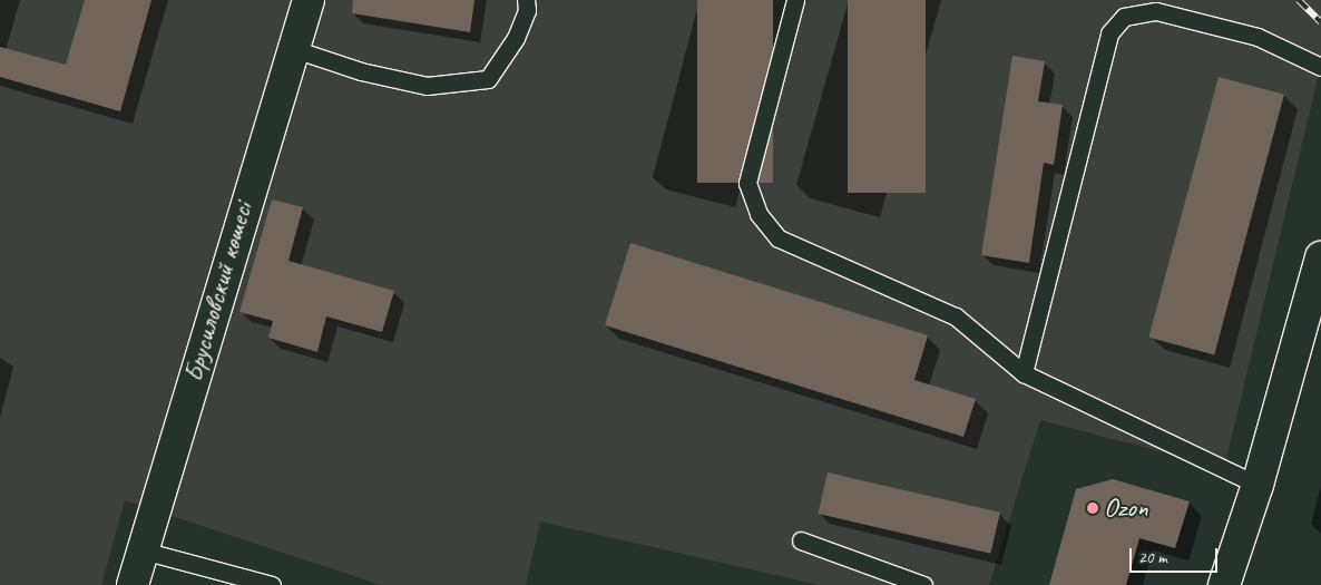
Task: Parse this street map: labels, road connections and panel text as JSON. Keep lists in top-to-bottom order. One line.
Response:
{"streets":{"street":["Брусиловский көшесі"]},"places":["Ozon"],"scale_bar":"20 m"}
